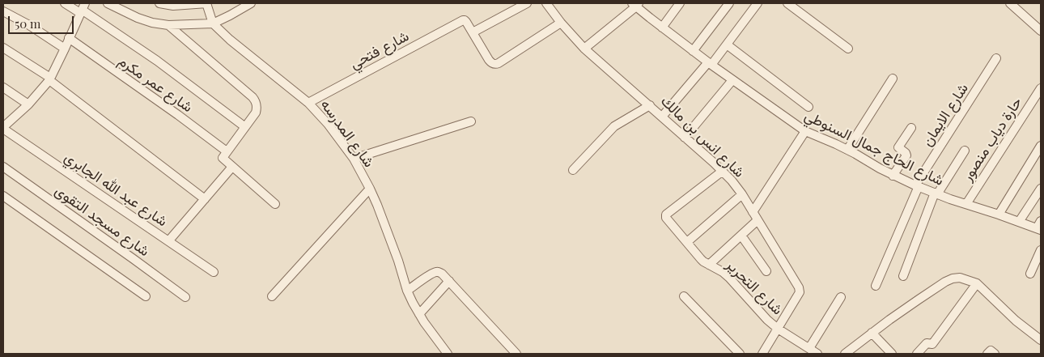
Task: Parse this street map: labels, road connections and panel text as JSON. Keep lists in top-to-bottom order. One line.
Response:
{"streets":{"street":["شارع فتحي","شارع عمر مكرم","شارع الايمان","شارع المدرسه","شارع انس بن مالك","حارة دياب منصور","شارع الحاج جمال السنوطي","شارع عبد الله الجابري","شارع مسجد التقوى","شارع التحرير"]},"crossings":[["شارع فتحي","شارع المدرسه"],["شارع الايمان","شارع الحاج جمال السنوطي"],["شارع انس بن مالك","شارع التحرير"],["حارة دياب منصور","شارع الحاج جمال السنوطي"]],"scale_bar":"50 m"}
